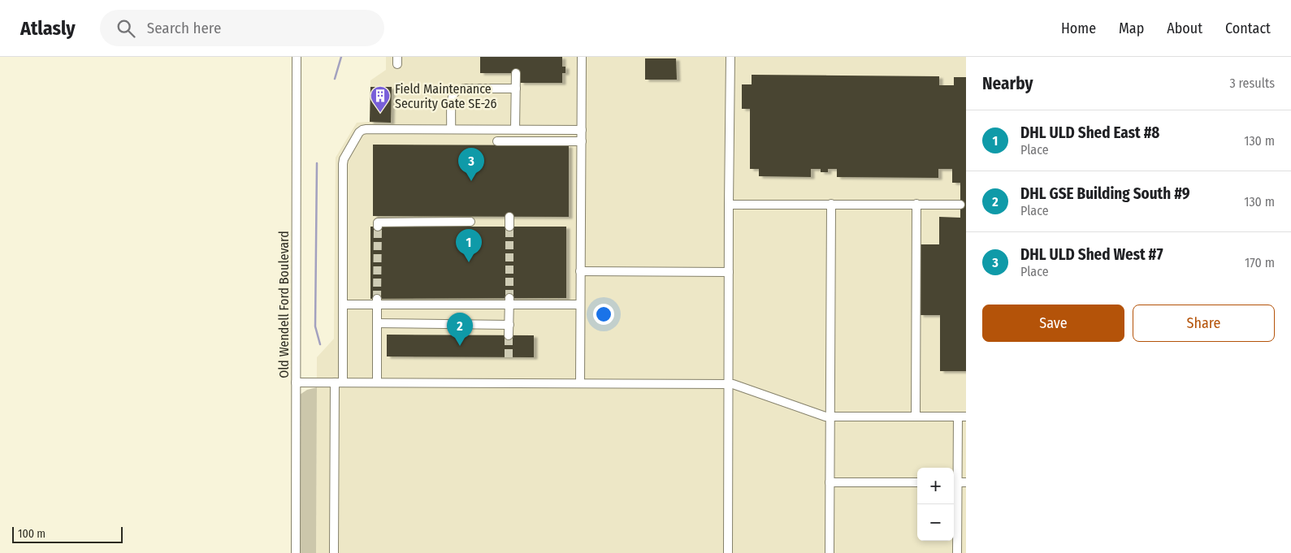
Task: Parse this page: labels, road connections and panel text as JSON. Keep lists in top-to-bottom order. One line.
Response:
{"streets":{"lane":["Old Wendell Ford Boulevard"]},"places":{"building":["Field Maintenance Security Gate SE-26"]},"scale_bar":"100 m","page":{"header":"Atlasly","search":"Search here","nav":["Home","Map","About","Contact"],"heading":["Nearby","3 results"],"list":[{"mark":"1","name":"DHL ULD Shed East #8","note":"Place","value":"130 m"},{"mark":"2","name":"DHL GSE Building South #9","note":"Place","value":"130 m"},{"mark":"3","name":"DHL ULD Shed West #7","note":"Place","value":"170 m"}],"pins":["3","1","2"],"buttons":["Save","Share"],"map_buttons":["+","−"],"scale":"100 m"}}
